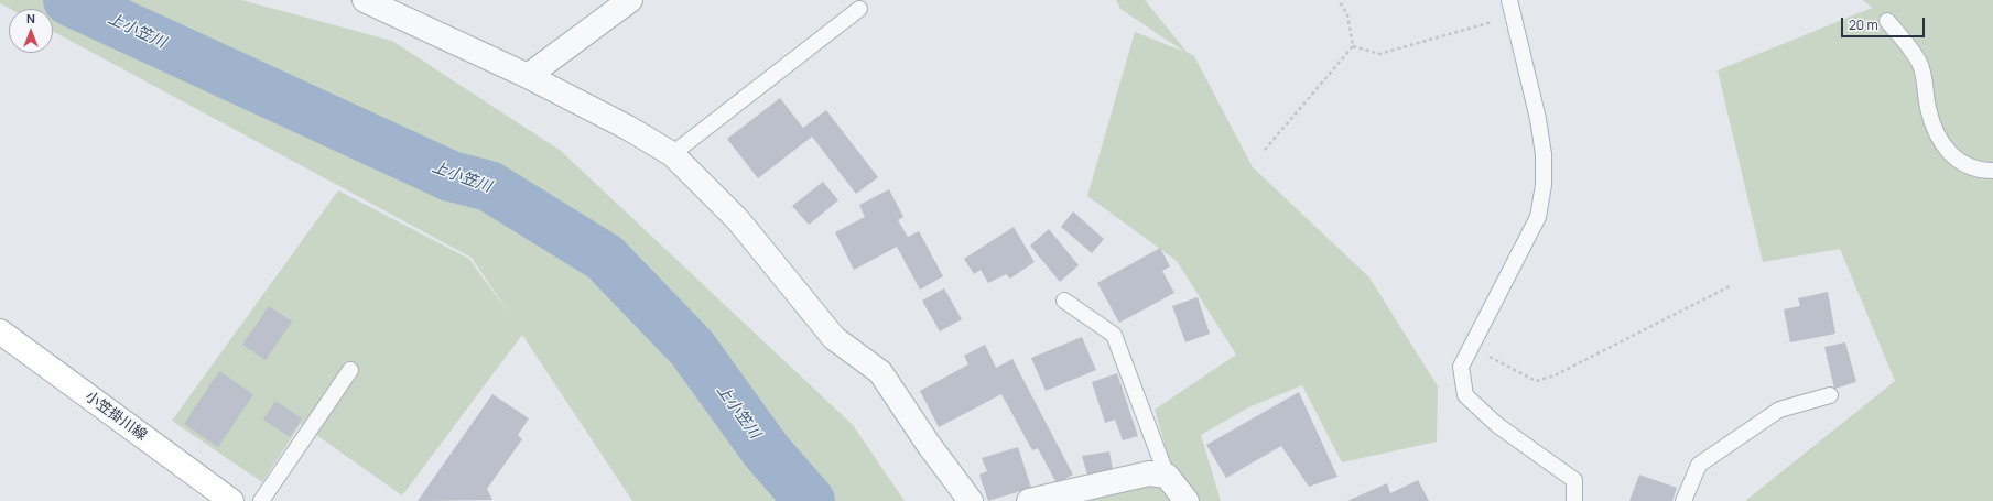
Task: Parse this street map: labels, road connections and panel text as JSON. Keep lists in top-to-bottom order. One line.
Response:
{"streets":{"main road":["小笠掛川線"]},"water":["上小笠川"],"scale_bar":"20 m","north":"top"}
